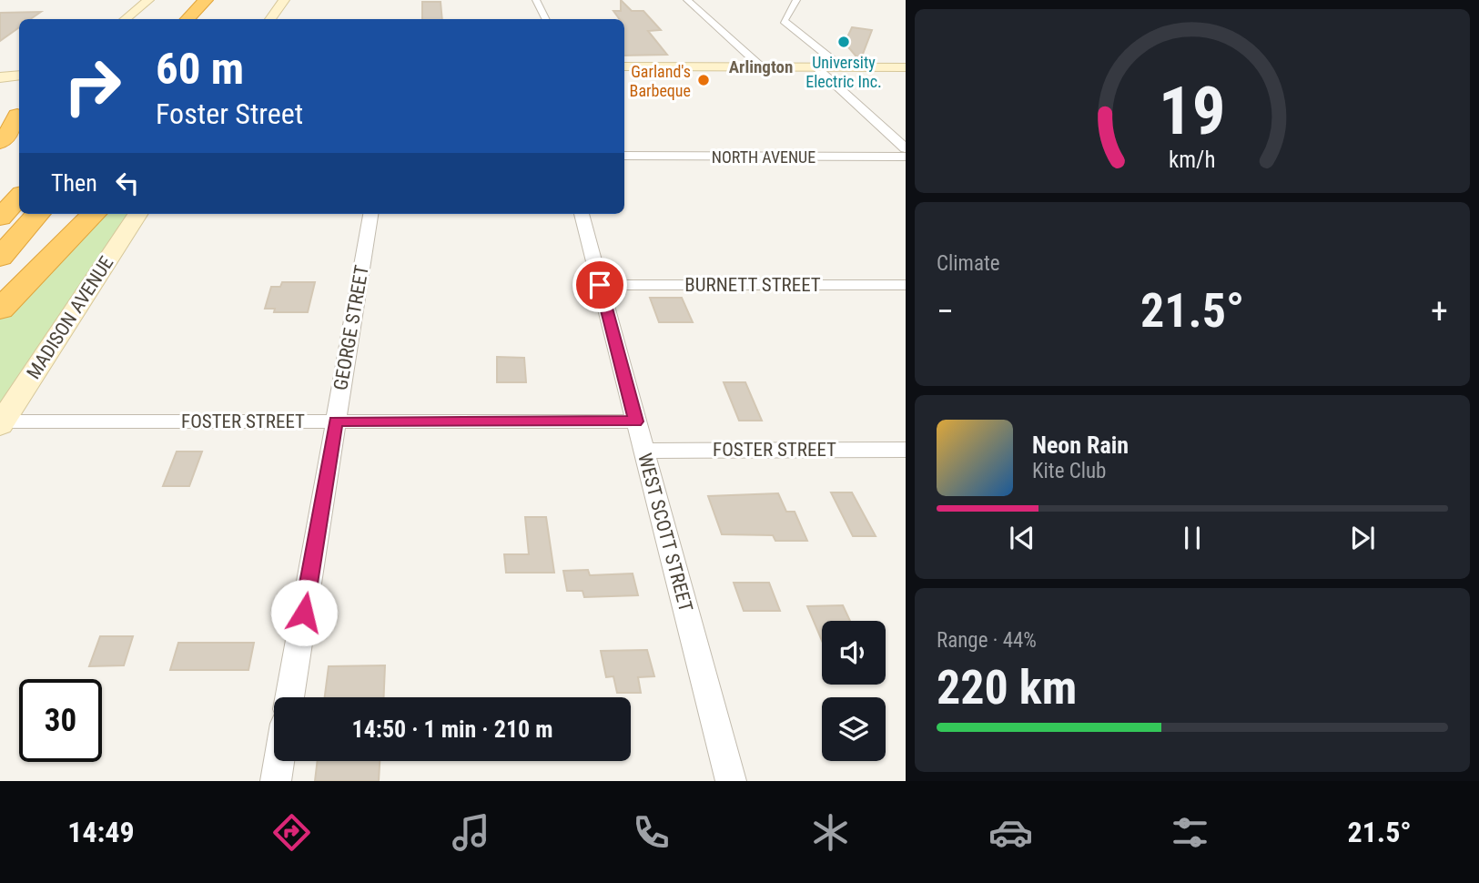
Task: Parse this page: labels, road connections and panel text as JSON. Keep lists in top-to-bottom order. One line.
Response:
{"streets":{"main road":["MADISON AVENUE"],"street":["NORTH AVENUE","BURNETT STREET","GEORGE STREET","FOSTER STREET","WEST SCOTT STREET"]},"crossings":[["BURNETT STREET","WEST SCOTT STREET"],["MADISON AVENUE","FOSTER STREET"],["GEORGE STREET","FOSTER STREET"],["FOSTER STREET","WEST SCOTT STREET"]],"districts":["Arlington"],"places":["University Electric Inc.","Garland's Barbeque"],"page":{"turn":["60 m","Foster Street"],"then":"Then","tile":["Climate",["Range · 44%","220 km"]],"heat":["−","21.5°","+"],"song":["Neon Rain","Kite Club"],"limit":"30","trip":"14:50 · 1 min · 210 m","tabs":["14:49","21.5°"],"gauge":["19","km/h"]}}
